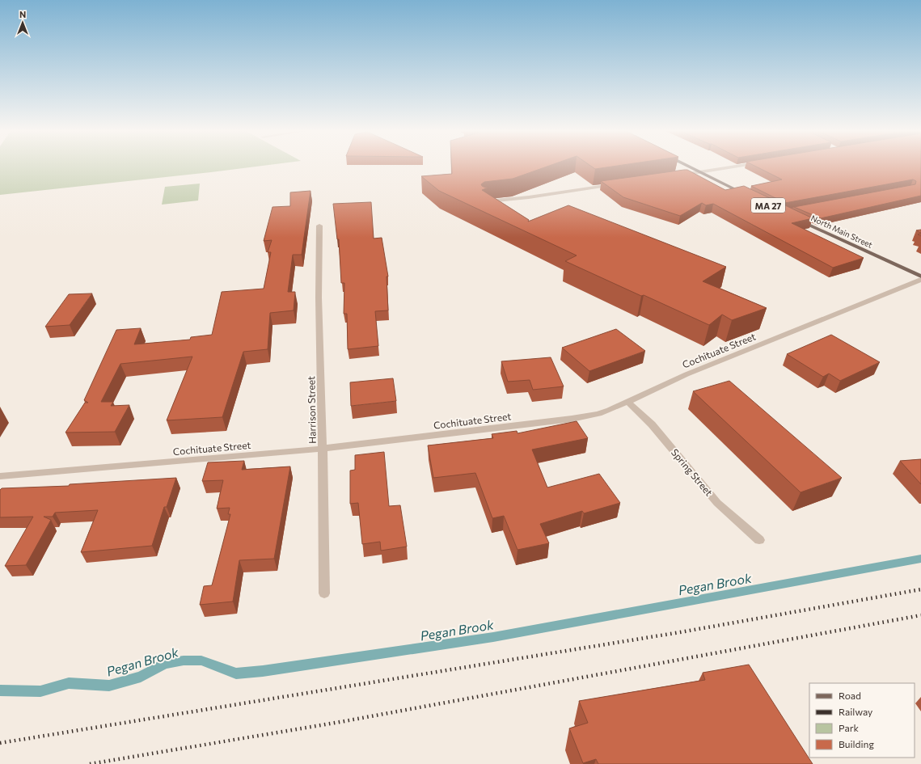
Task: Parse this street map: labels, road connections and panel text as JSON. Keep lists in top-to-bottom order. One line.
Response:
{"streets":{"main road":["MA 27","North Main Street"],"street":["Cochituate Street","Harrison Street","Spring Street"]},"crossings":[["Cochituate Street","Harrison Street"],["Cochituate Street","Spring Street"]],"water":["Pegan Brook"],"legend":["Road","Railway","Park","Building"],"north":"top"}
